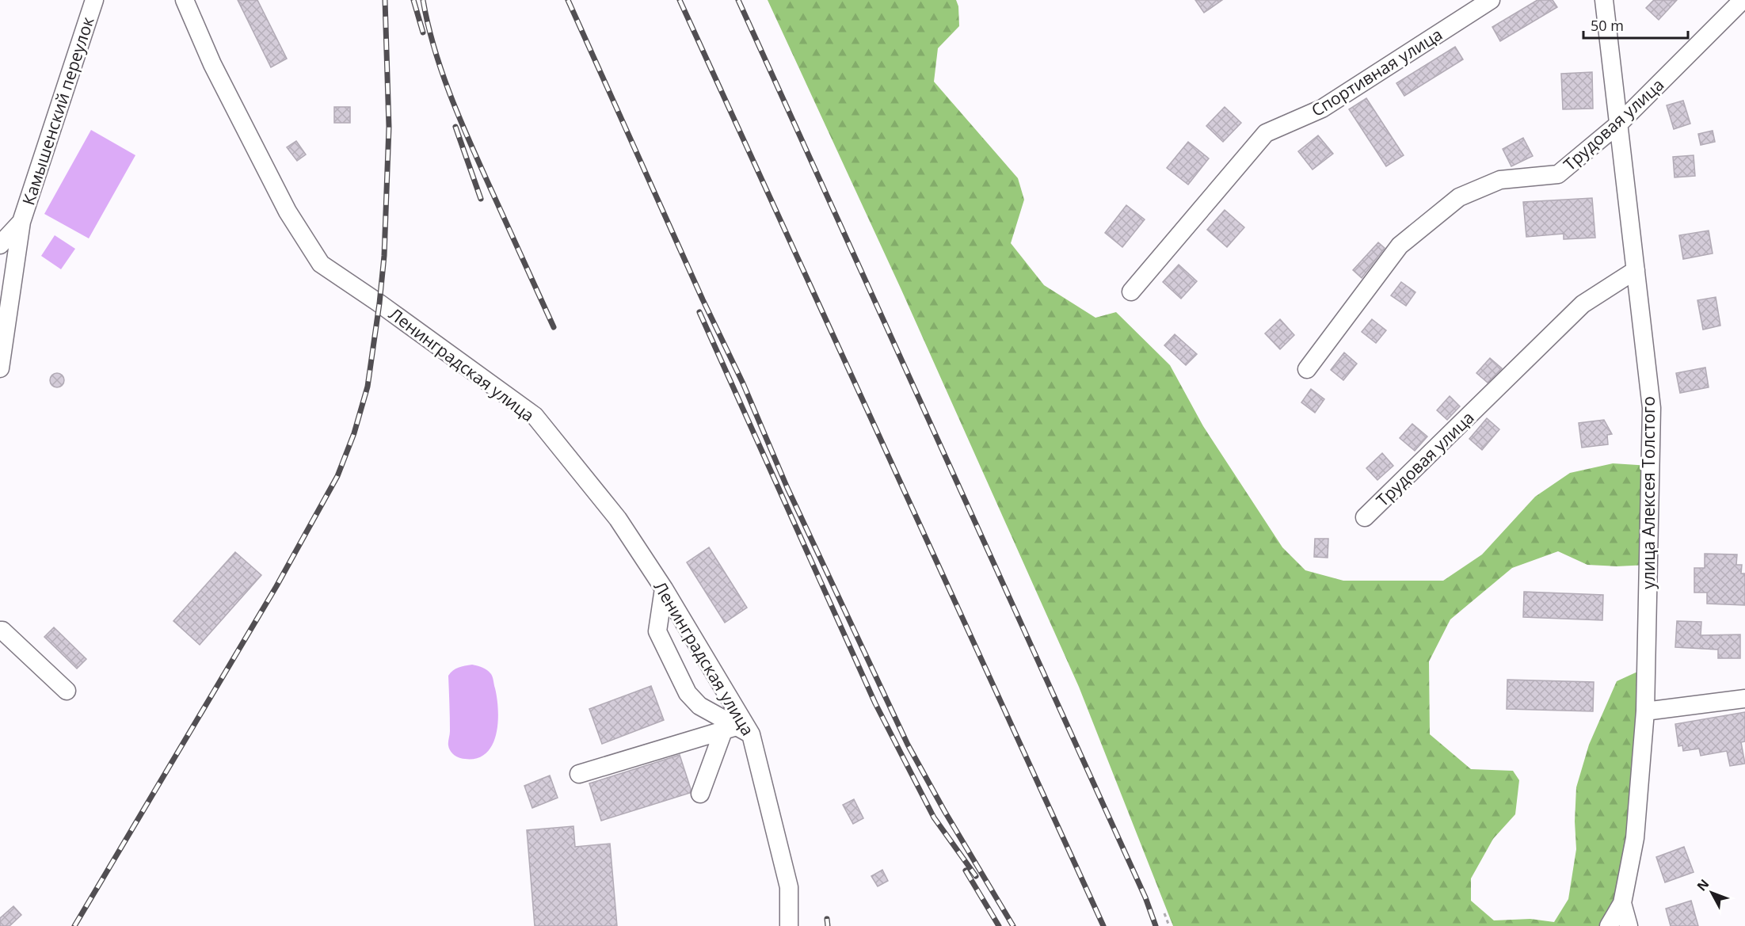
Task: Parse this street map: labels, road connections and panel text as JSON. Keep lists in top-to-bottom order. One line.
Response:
{"streets":{"street":["Спортивная улица","Камышенский переулок","Трудовая улица","Ленинградская улица","улица Алексея Толстого"]},"crossings":[["Трудовая улица","улица Алексея Толстого"]],"scale_bar":"50 m","north":"top left"}
